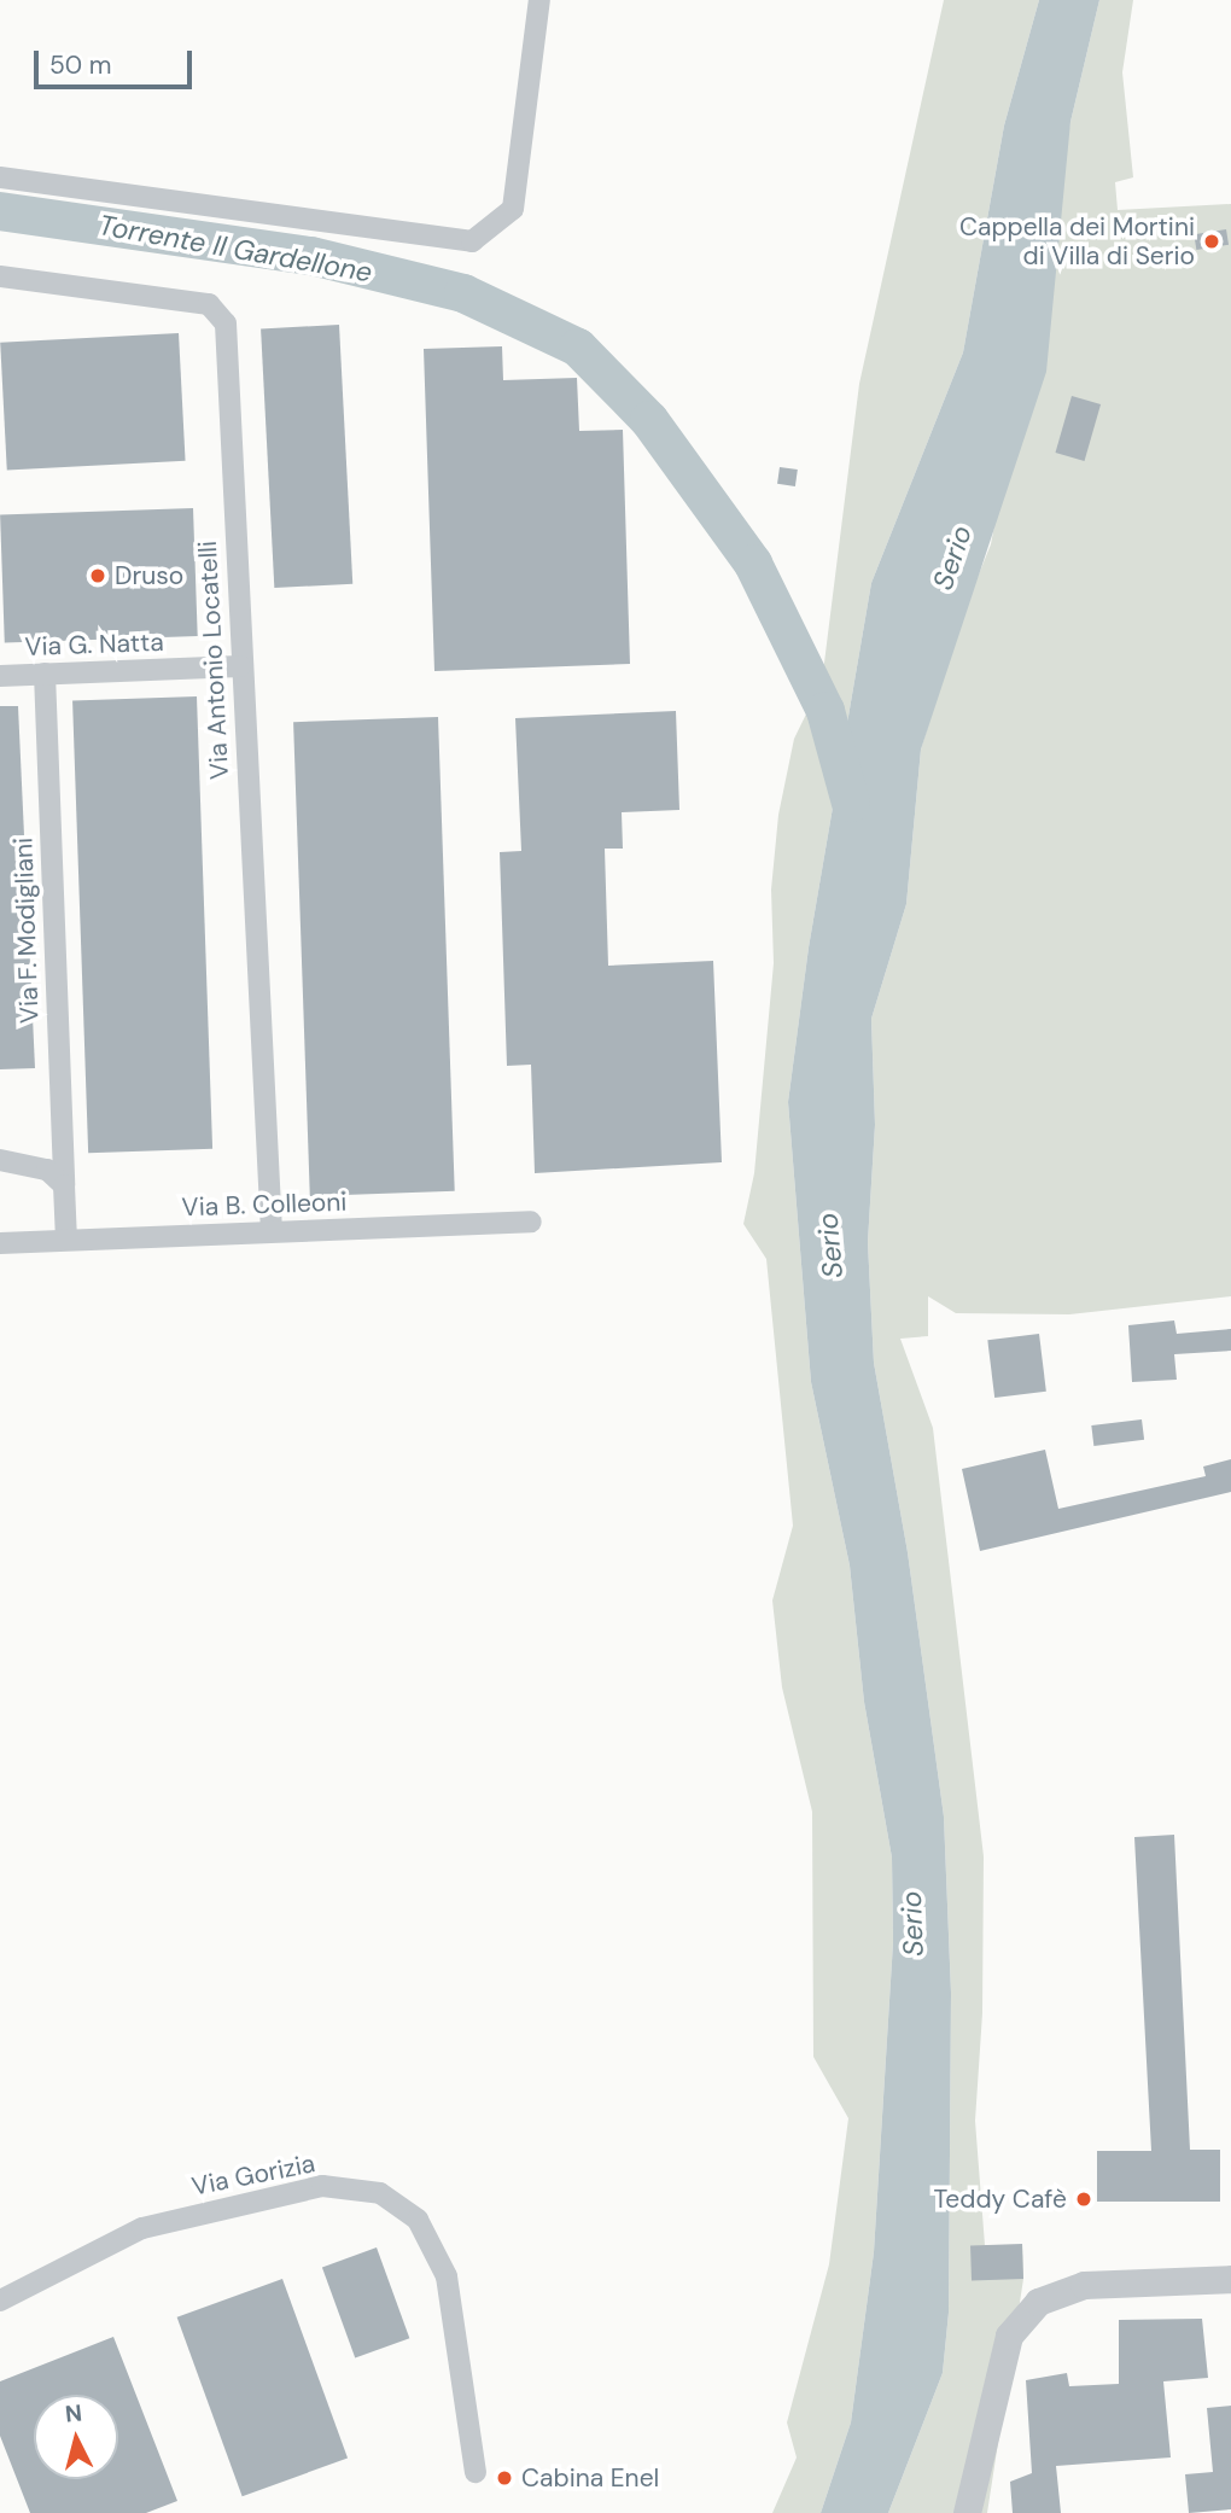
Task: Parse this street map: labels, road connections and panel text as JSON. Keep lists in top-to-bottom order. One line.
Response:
{"streets":{"street":["Via G. Natta","Via Antonio Locatelli","Via F. Modigliani","Via B. Colleoni","Via Gorizia"]},"crossings":[["Via G. Natta","Via Antonio Locatelli"],["Via G. Natta","Via F. Modigliani"],["Via Antonio Locatelli","Via B. Colleoni"]],"water":["Torrente Il Gardellone","Serio"],"places":["Cappella dei Mortini di Villa di Serio","Druso","Teddy Cafè","Cabina Enel"],"scale_bar":"50 m","north":"top"}
